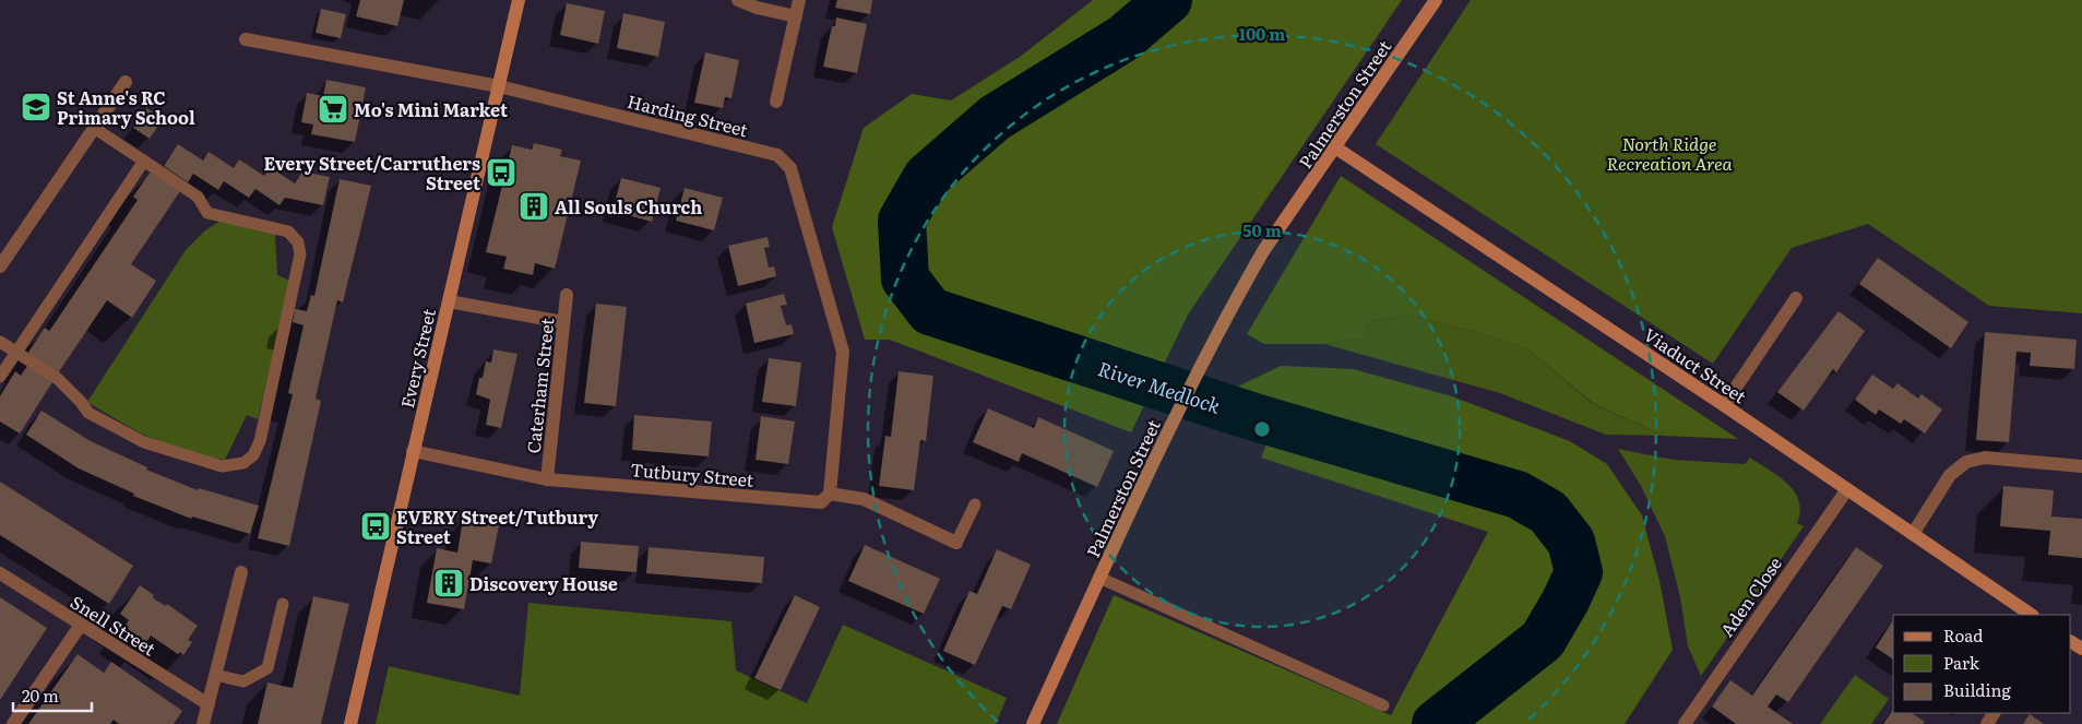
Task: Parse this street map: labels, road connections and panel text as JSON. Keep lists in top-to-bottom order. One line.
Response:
{"streets":{"street":["Palmerston Street","Harding Street","Every Street","Viaduct Street","Caterham Street","Tutbury Street","Aden Close","Snell Street"]},"crossings":[["Palmerston Street","Viaduct Street"],["Harding Street","Every Street"],["Harding Street","Tutbury Street"],["Every Street","Tutbury Street"],["Viaduct Street","Aden Close"],["Caterham Street","Tutbury Street"]],"water":["River Medlock"],"parks":["North Ridge Recreation Area"],"places":{"school or university":["St Anne's RC Primary School"],"supermarket":["Mo's Mini Market"],"bus stop":["Every Street/Carruthers Street","EVERY Street/Tutbury Street"],"building":["All Souls Church","Discovery House"]},"legend":["Road","Park","Building"],"scale_bar":"20 m","rings":["100 m","50 m"]}
